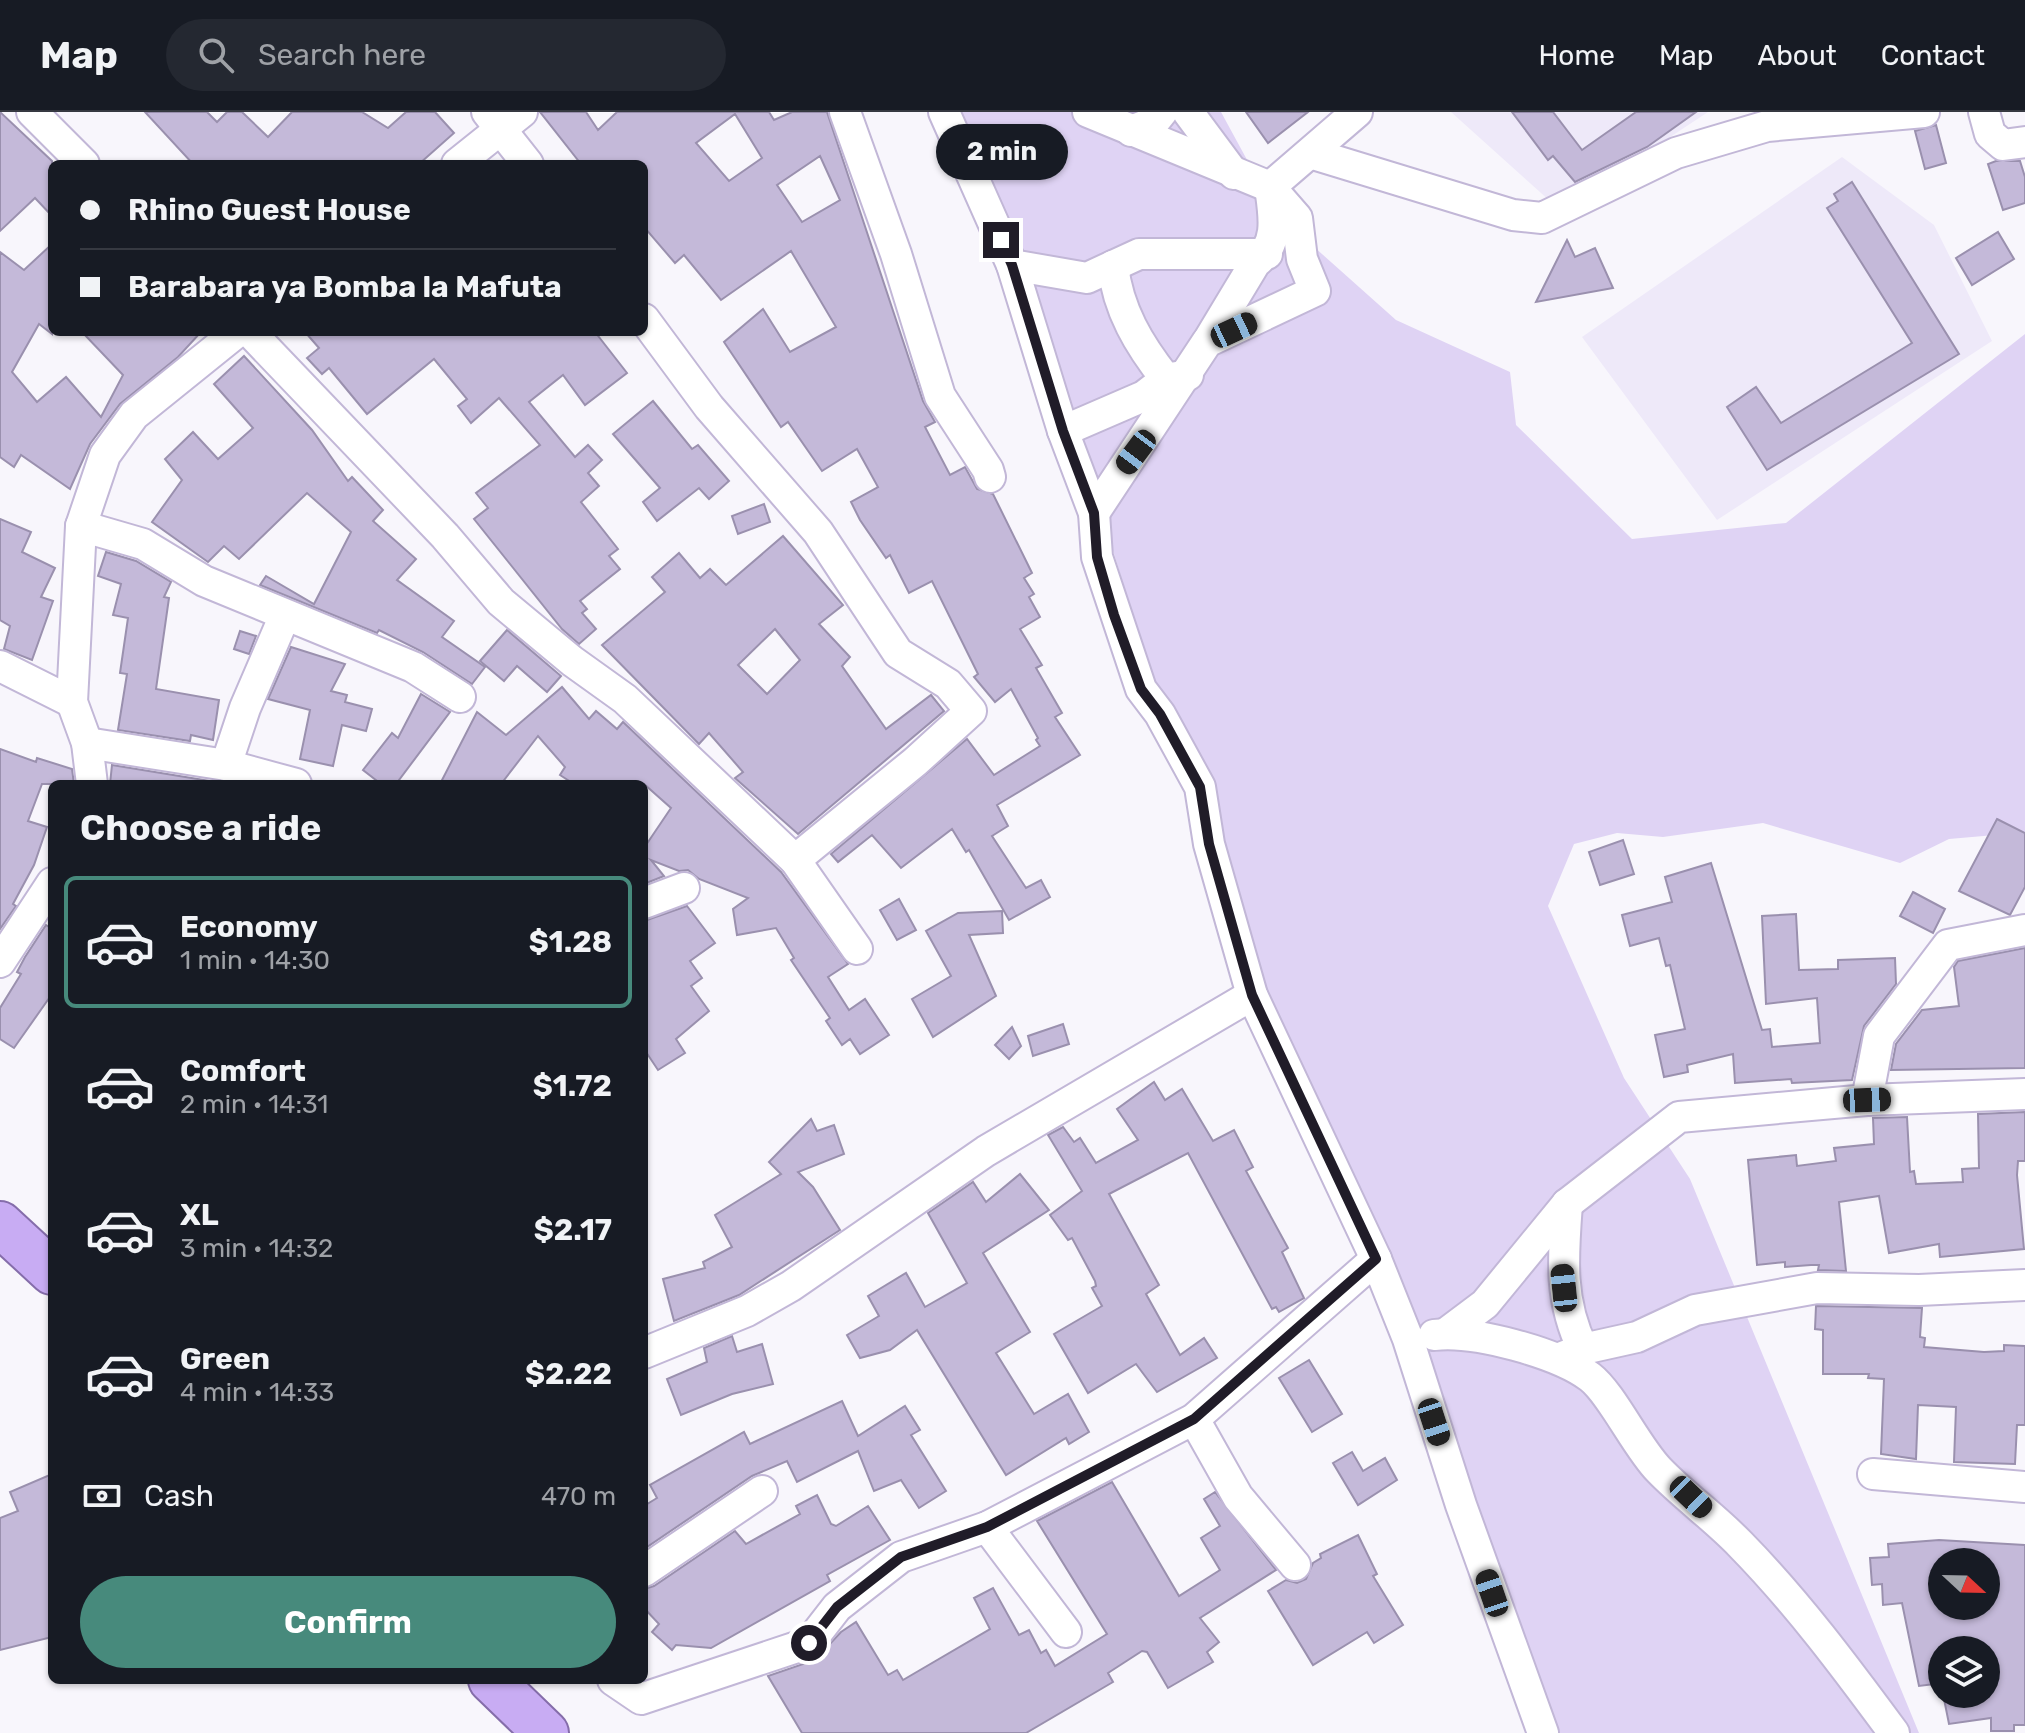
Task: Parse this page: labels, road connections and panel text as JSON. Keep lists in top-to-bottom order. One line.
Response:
{"north":"right","page":{"header":"Map","search":"Search here","nav":["Home","Map","About","Contact"],"bubble":"2 min","banner":["Rhino Guest House","Barabara ya Bomba la Mafuta"],"heading":"Choose a ride","list":[{"name":"Economy","note":"1 min · 14:30","value":"$1.28"},{"name":"Comfort","note":"2 min · 14:31","value":"$1.72"},{"name":"XL","note":"3 min · 14:32","value":"$2.17"},{"name":"Green","note":"4 min · 14:33","value":"$2.22"}],"pay":["Cash","470 m"],"buttons":"Confirm"}}
